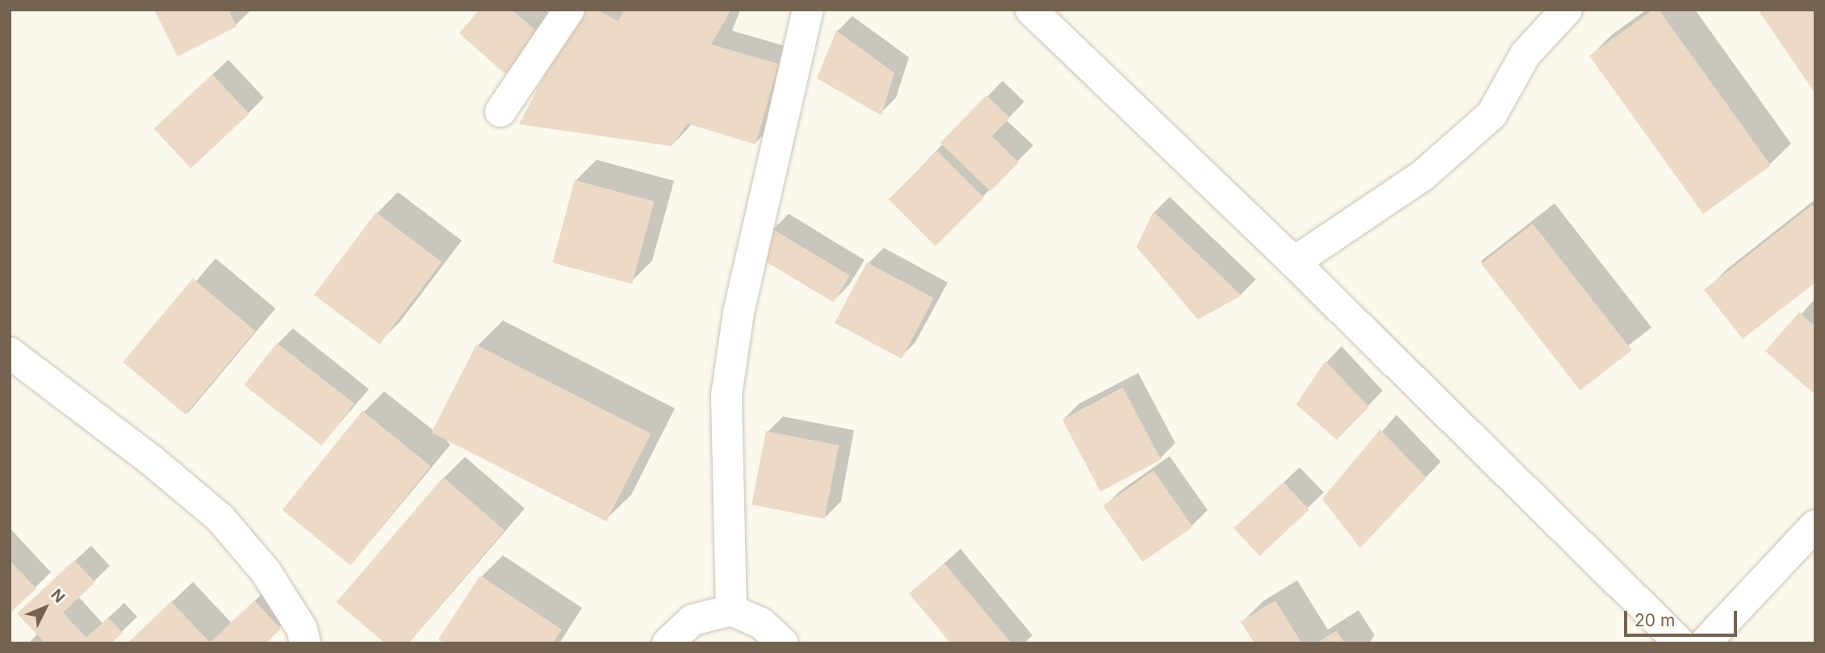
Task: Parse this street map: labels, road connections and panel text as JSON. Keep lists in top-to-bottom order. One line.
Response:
{"scale_bar":"20 m","north":"top right"}
